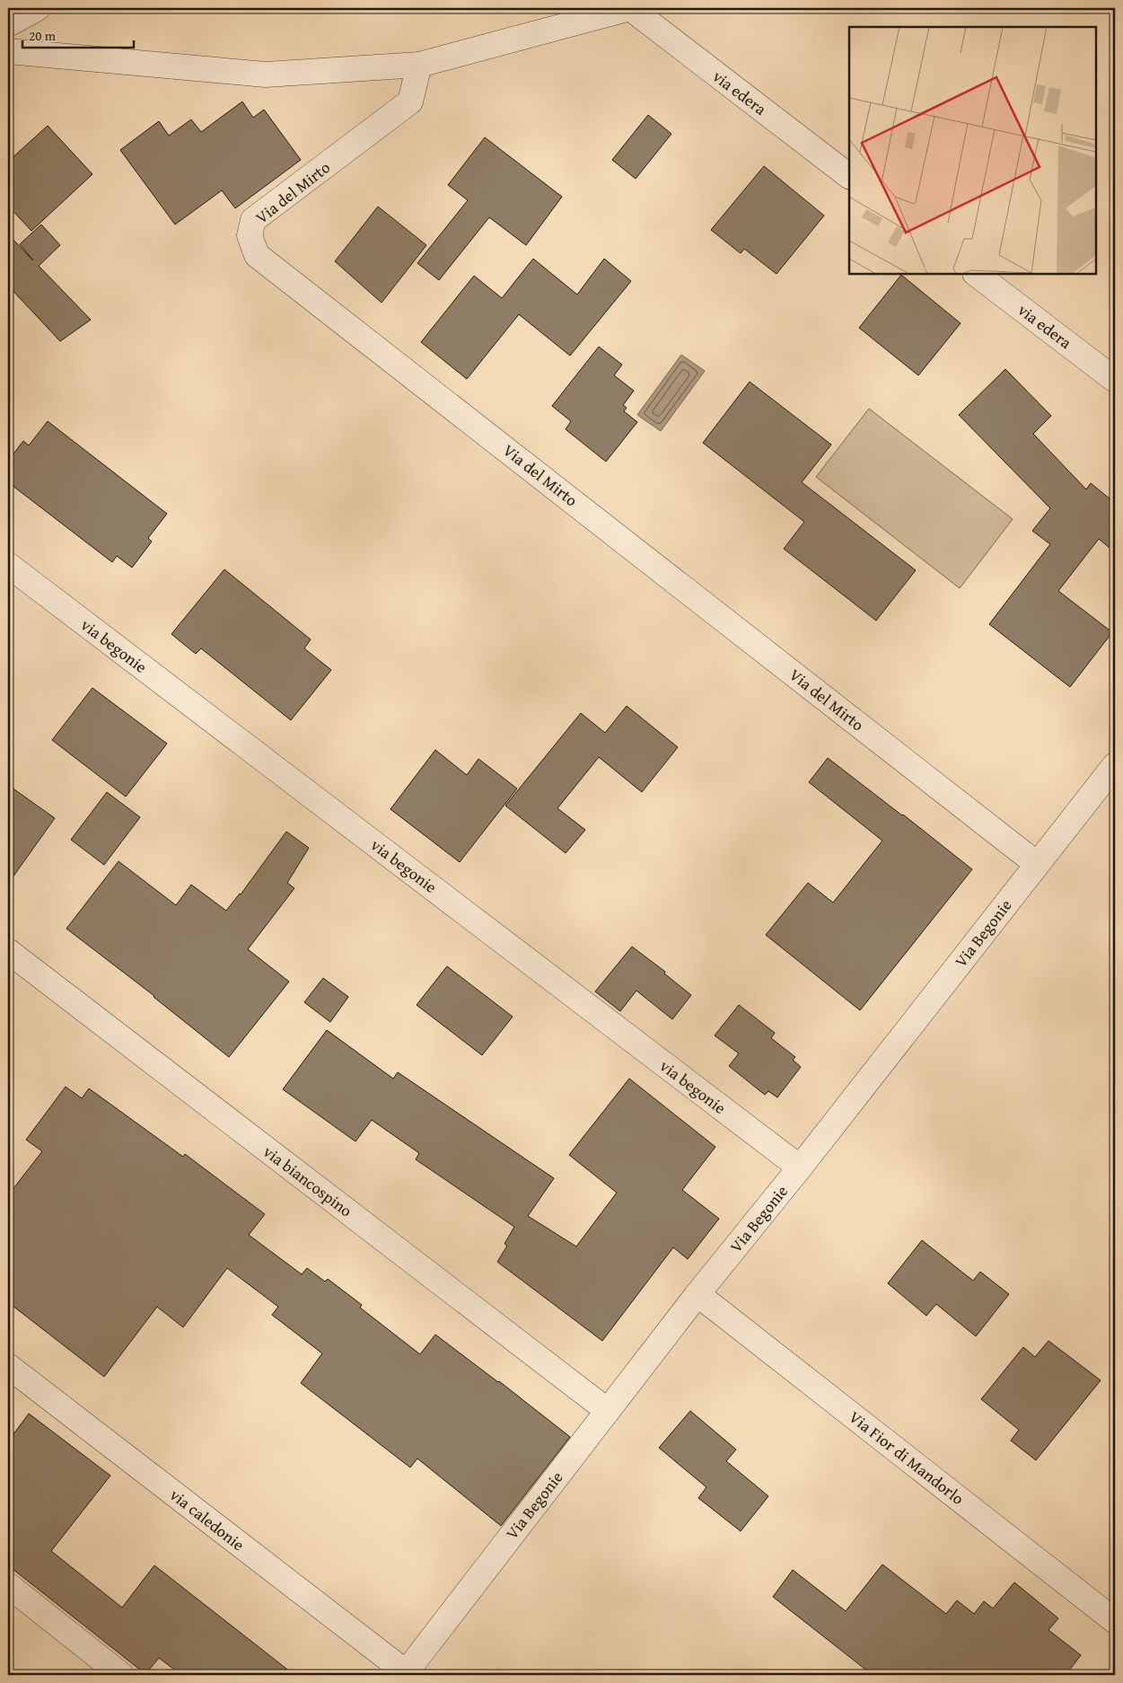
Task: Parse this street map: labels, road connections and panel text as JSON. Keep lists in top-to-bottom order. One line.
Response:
{"streets":{"street":["via edera","Via del Mirto","via begonie","Via Begonie","via biancospino","Via Fior di Mandorlo","via caledonie"]},"crossings":[["Via del Mirto","Via Begonie"],["via begonie","Via Begonie"],["Via Begonie","via biancospino"],["Via Begonie","Via Fior di Mandorlo"],["Via Begonie","via caledonie"]],"scale_bar":"20 m"}
